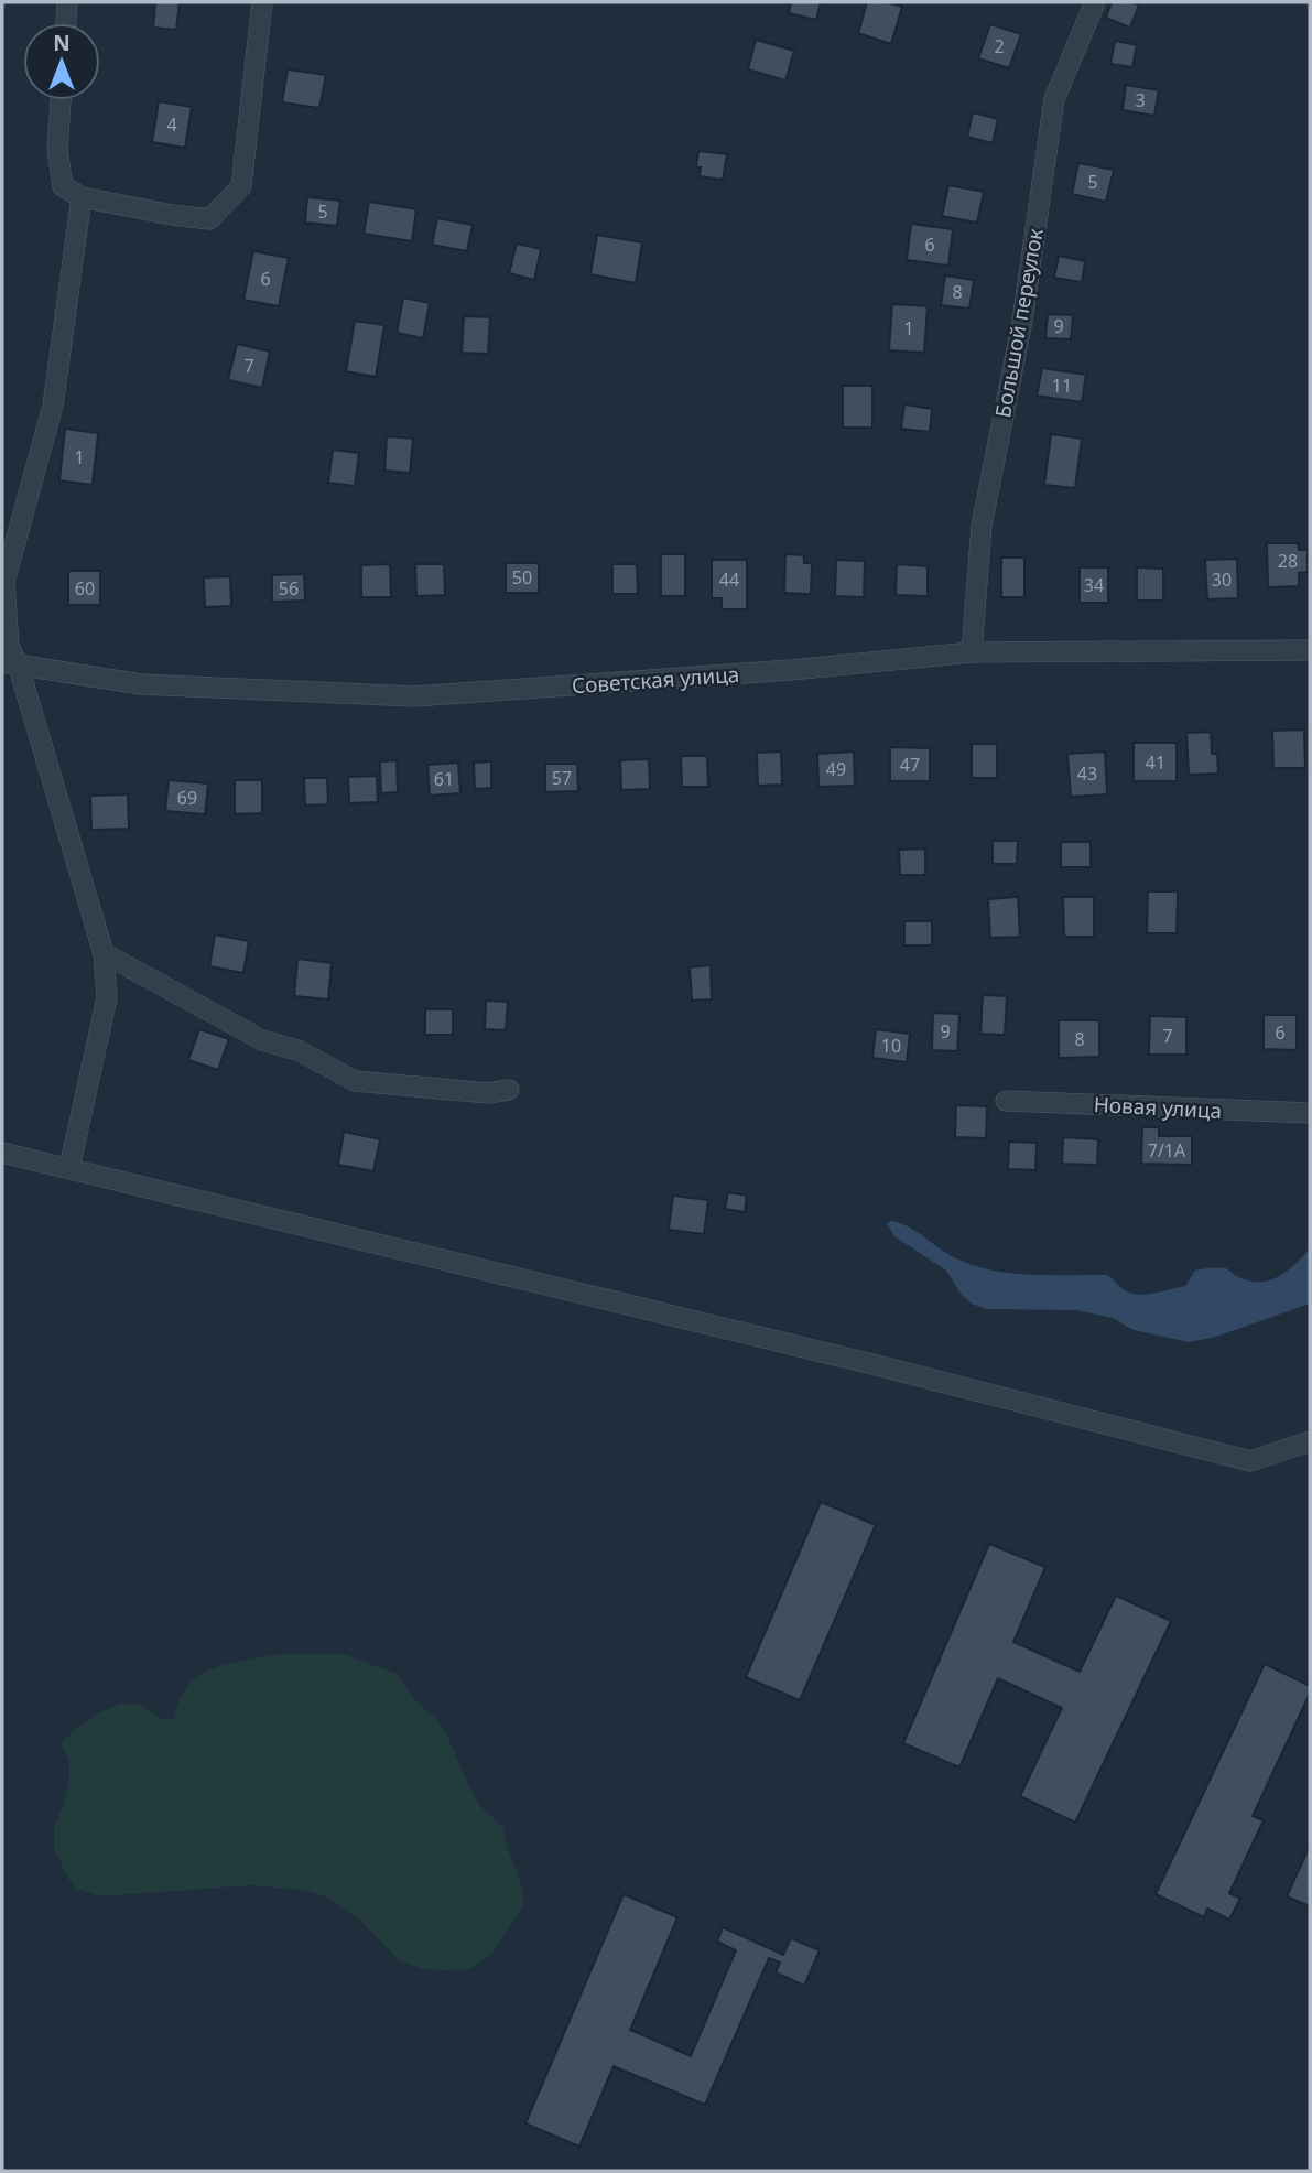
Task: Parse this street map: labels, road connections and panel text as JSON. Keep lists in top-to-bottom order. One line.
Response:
{"streets":{"street":["Большой переулок","Советская улица","Новая улица"]},"crossings":[["Большой переулок","Советская улица"]],"house_numbers":["2","3","4","5","5","6","6","8","9","1","7","11","1","28","50","44","30","34","60","56","41","47","49","43","57","61","69","9","6","7","8","10","7/1А"],"north":"top"}
